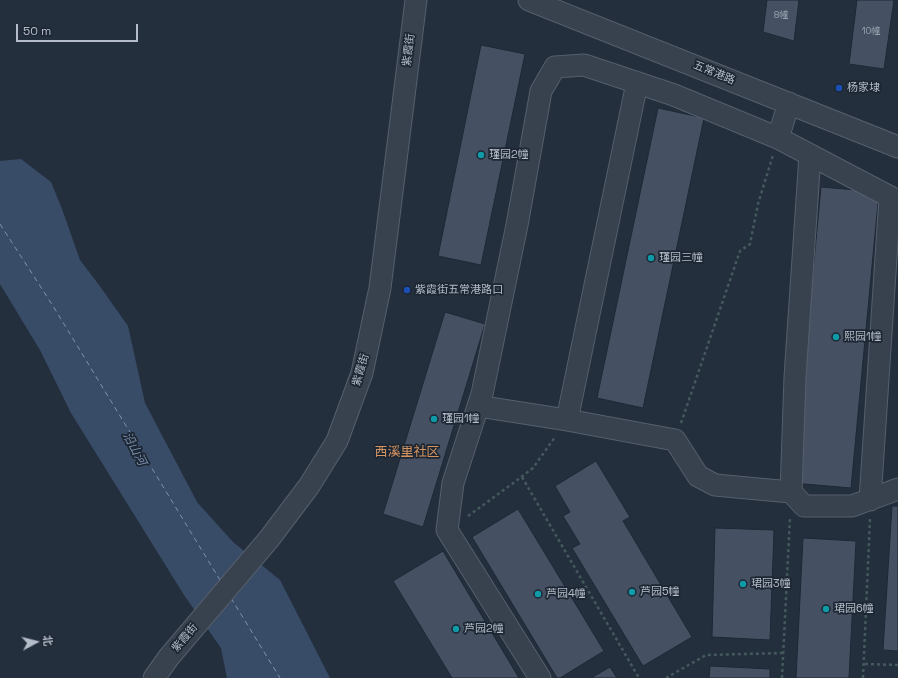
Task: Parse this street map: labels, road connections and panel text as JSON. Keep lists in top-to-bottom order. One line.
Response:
{"streets":{"street":["紫霞街","五常港路"]},"districts":["西溪里社区"],"water":["沿山河"],"places":["杨家埭","瑾园2幢","瑾园三幢","紫霞街五常港路口","熙园1幢","瑾园1幢","珺园3幢","芦园5幢","芦园4幢","珺园6幢","芦园2幢"],"house_numbers":["8幢","10幢"],"scale_bar":"50 m","north":"right"}
